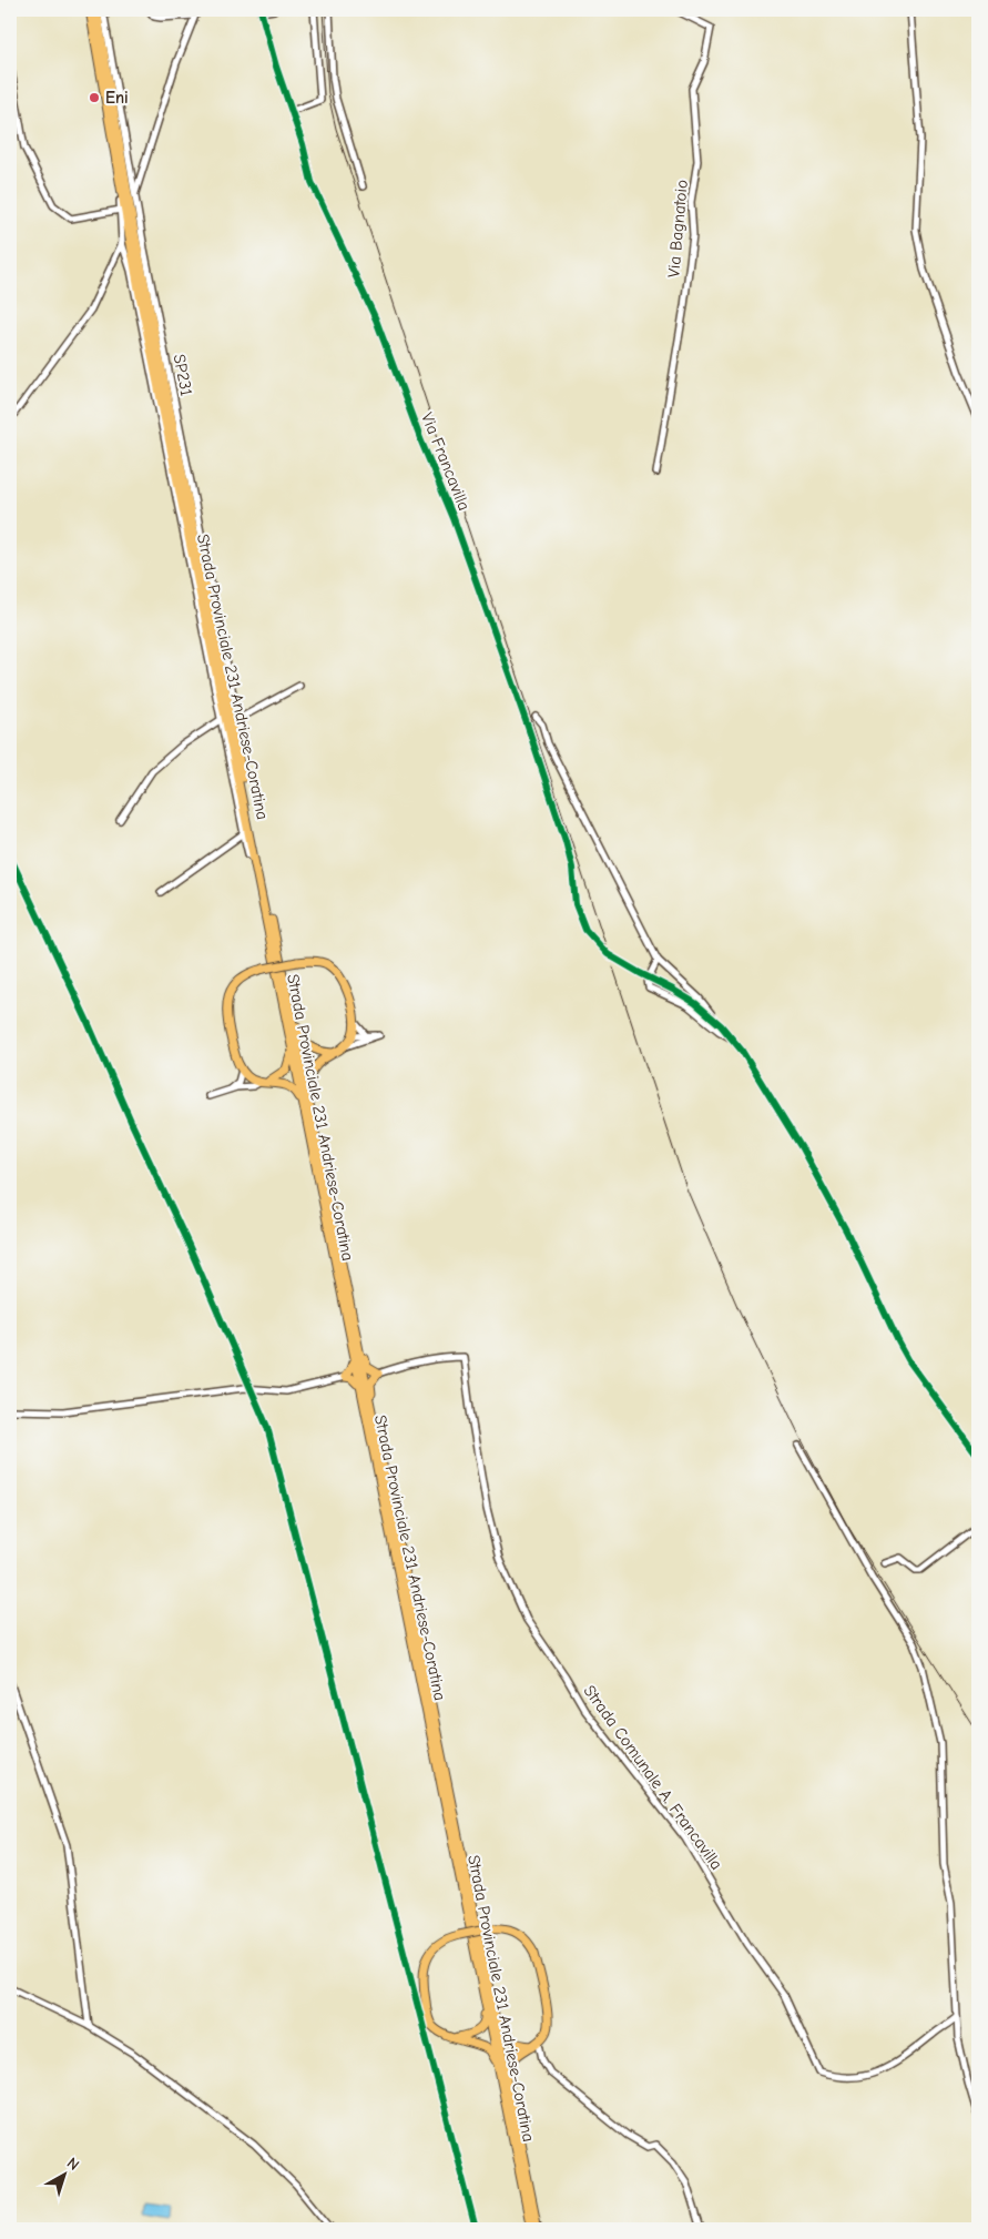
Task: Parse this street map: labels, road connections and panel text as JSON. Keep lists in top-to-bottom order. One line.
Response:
{"streets":{"highway":["SP231","Strada Provinciale 231 Andriese-Coratina"],"street":["Via Bagnatoio","Via Francavilla","Strada Comunale A. Francavilla"]},"crossings":[["SP231","Strada Provinciale 231 Andriese-Coratina"]],"places":["Eni"],"north":"top right"}
